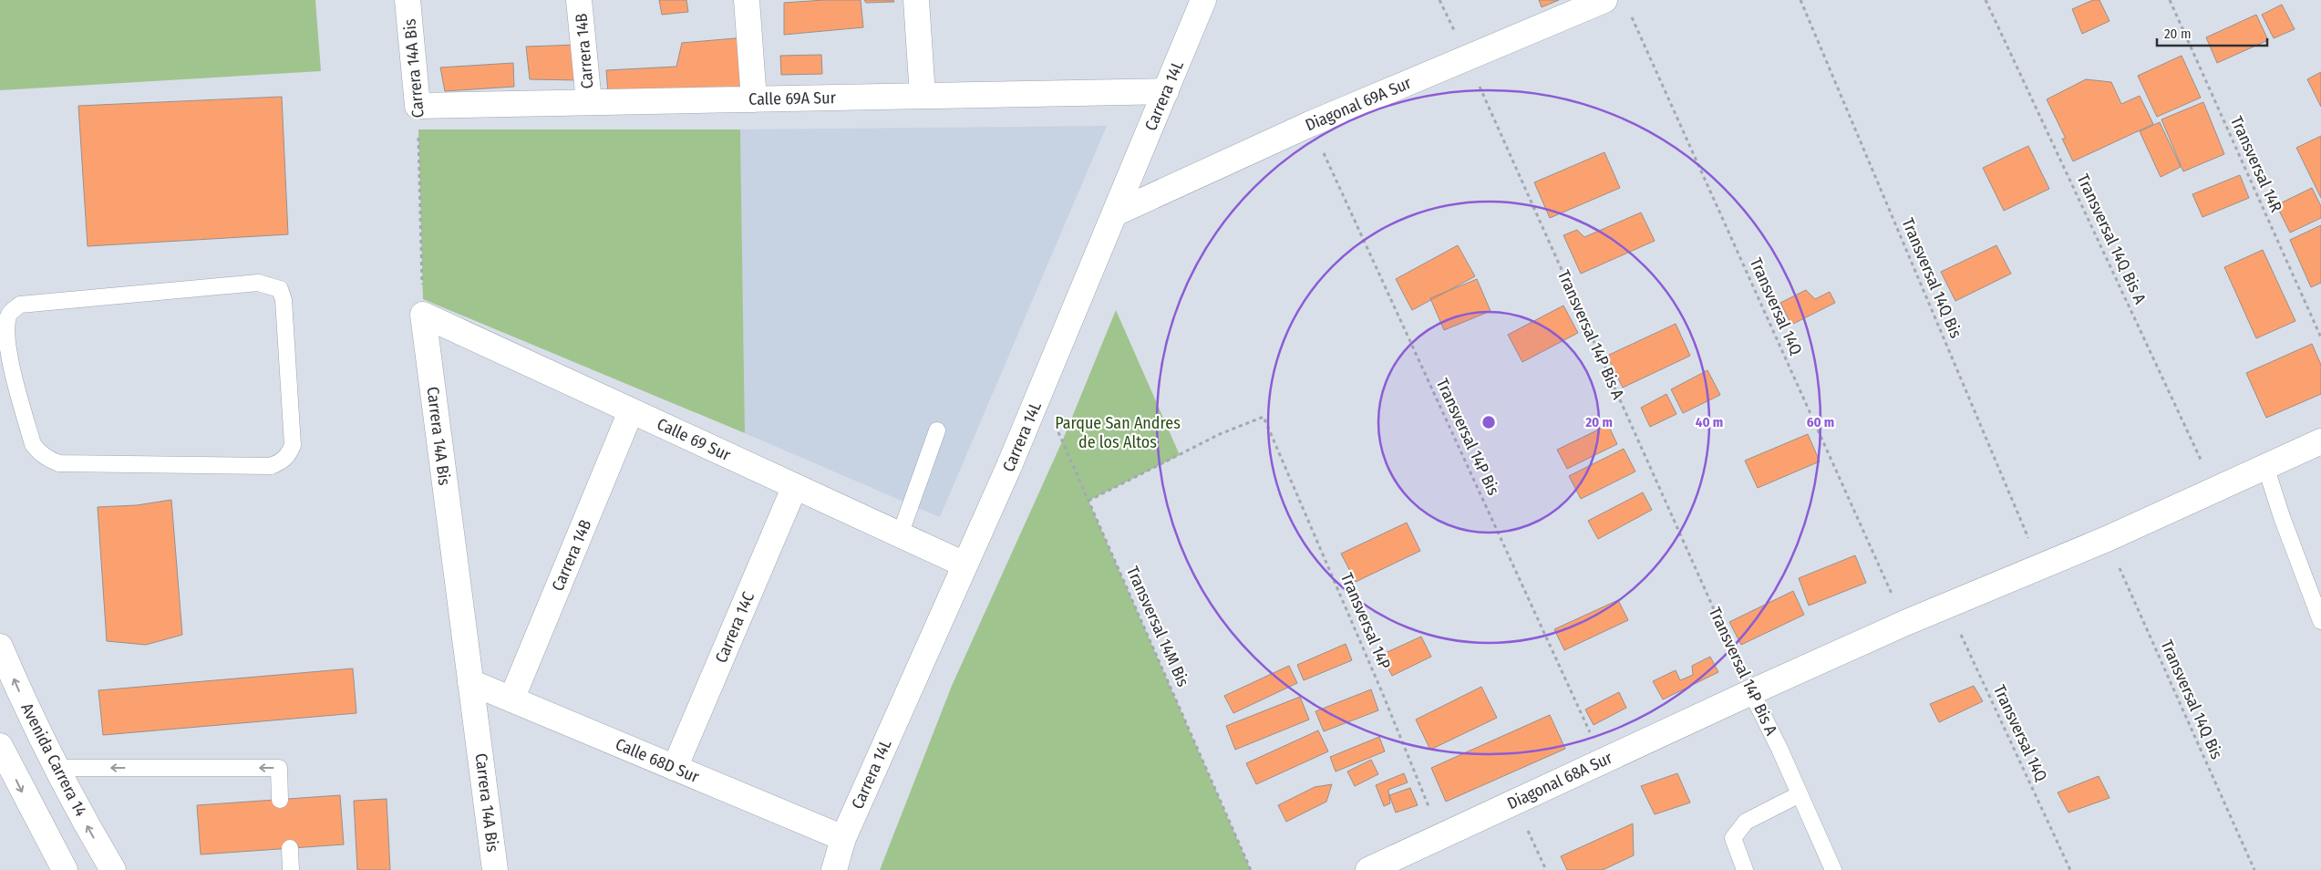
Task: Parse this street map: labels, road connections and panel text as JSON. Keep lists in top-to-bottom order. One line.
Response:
{"streets":{"street":["Carrera 14B","Carrera 14A Bis","Carrera 14L","Calle 69A Sur","Diagonal 69A Sur","Calle 69 Sur","Carrera 14C","Avenida Carrera 14","Calle 68D Sur","Diagonal 68A Sur"],"lane":["Transversal 14P Bis A"],"path":["Transversal 14R","Transversal 14Q Bis A","Transversal 14Q Bis","Transversal 14Q","Transversal 14P Bis","Transversal 14P","Transversal 14M Bis"]},"crossings":[["Carrera 14B","Calle 69A Sur"],["Carrera 14B","Calle 69 Sur"],["Carrera 14B","Calle 68D Sur"],["Carrera 14A Bis","Calle 69A Sur"],["Carrera 14A Bis","Calle 69 Sur"],["Carrera 14A Bis","Calle 68D Sur"],["Carrera 14L","Calle 69A Sur"],["Carrera 14L","Diagonal 69A Sur"],["Carrera 14L","Calle 69 Sur"],["Carrera 14L","Transversal 14M Bis"],["Carrera 14L","Calle 68D Sur"],["Diagonal 69A Sur","Transversal 14P Bis A"],["Diagonal 69A Sur","Transversal 14P Bis"],["Transversal 14Q Bis A","Diagonal 68A Sur"],["Transversal 14Q Bis","Diagonal 68A Sur"],["Transversal 14Q","Diagonal 68A Sur"],["Transversal 14P Bis A","Diagonal 68A Sur"],["Transversal 14P Bis","Diagonal 68A Sur"],["Calle 69 Sur","Carrera 14C"],["Transversal 14P","Transversal 14M Bis"],["Transversal 14P","Diagonal 68A Sur"],["Carrera 14C","Calle 68D Sur"]],"parks":["Parque San Andres de los Altos"],"scale_bar":"20 m","rings":["20 m","40 m","60 m"]}
